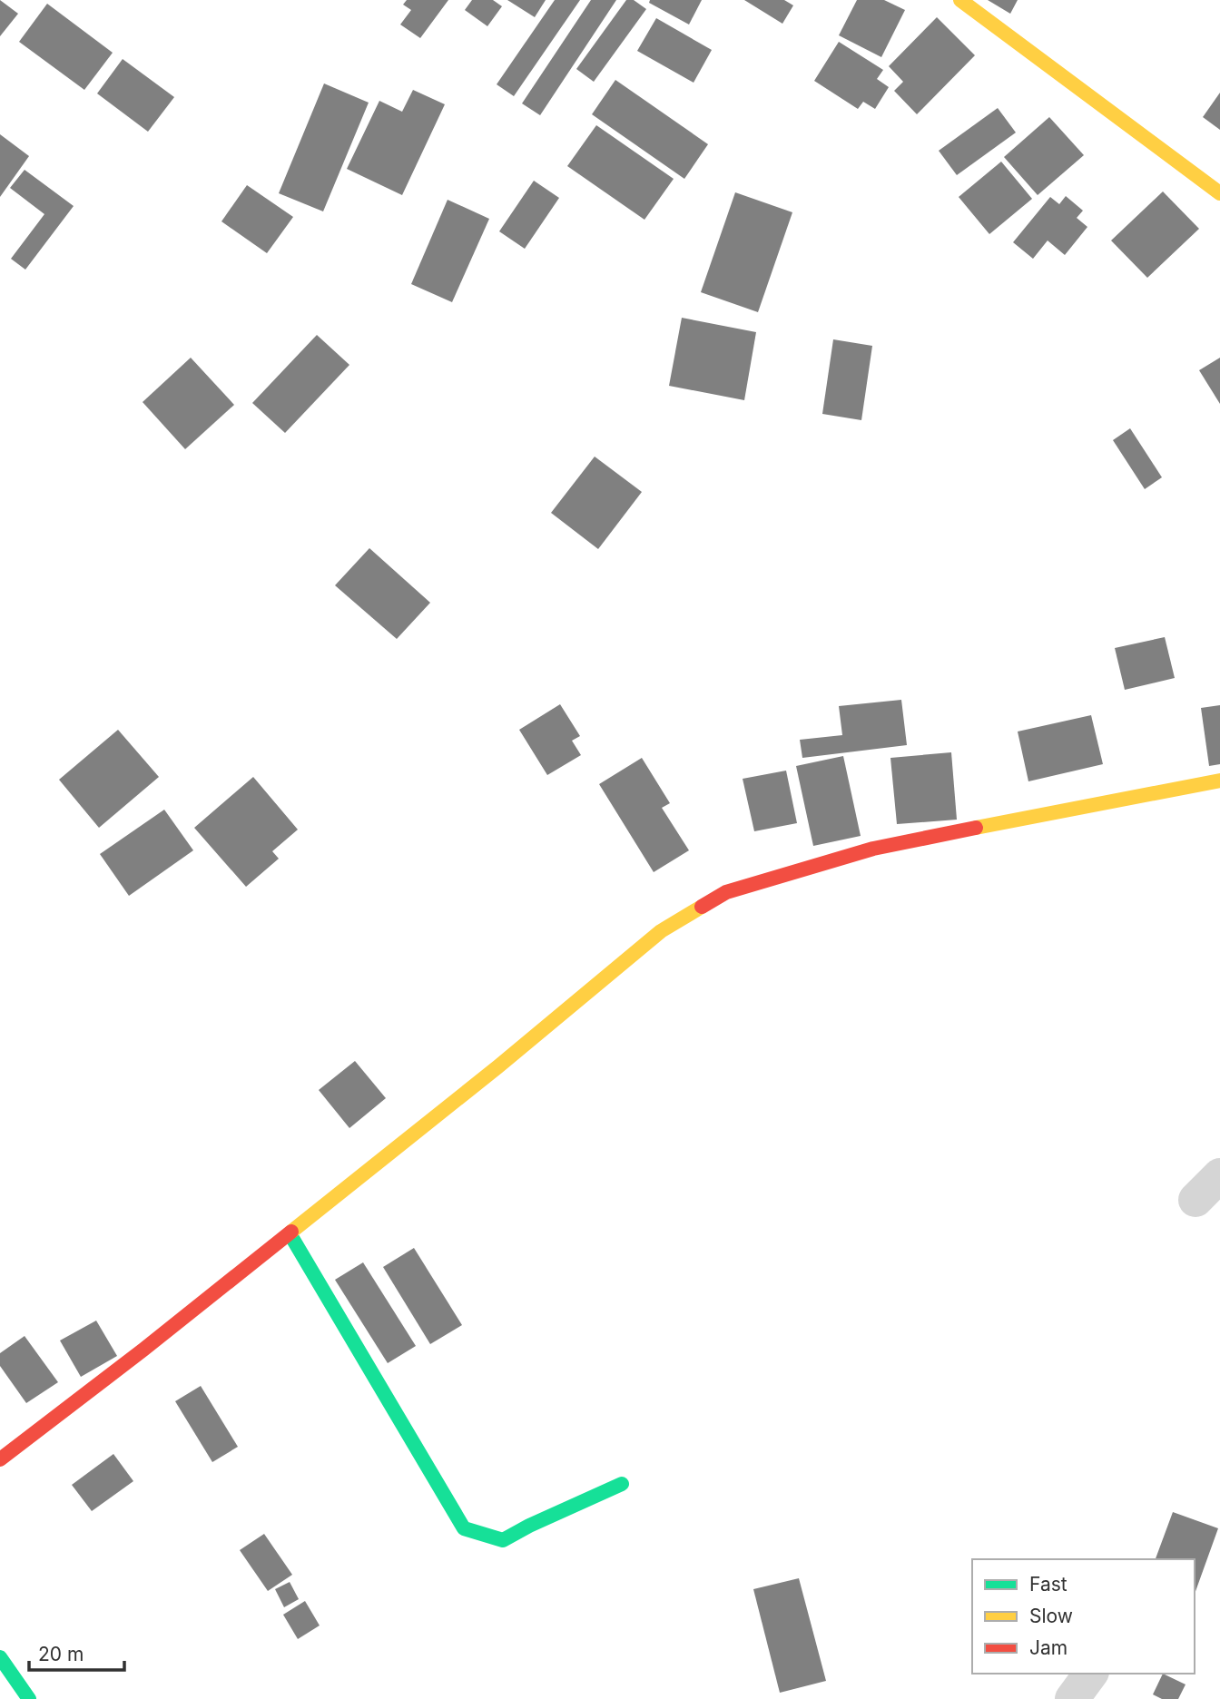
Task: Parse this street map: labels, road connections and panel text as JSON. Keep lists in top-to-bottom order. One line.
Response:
{"legend":["Fast","Slow","Jam"],"scale_bar":"20 m"}
